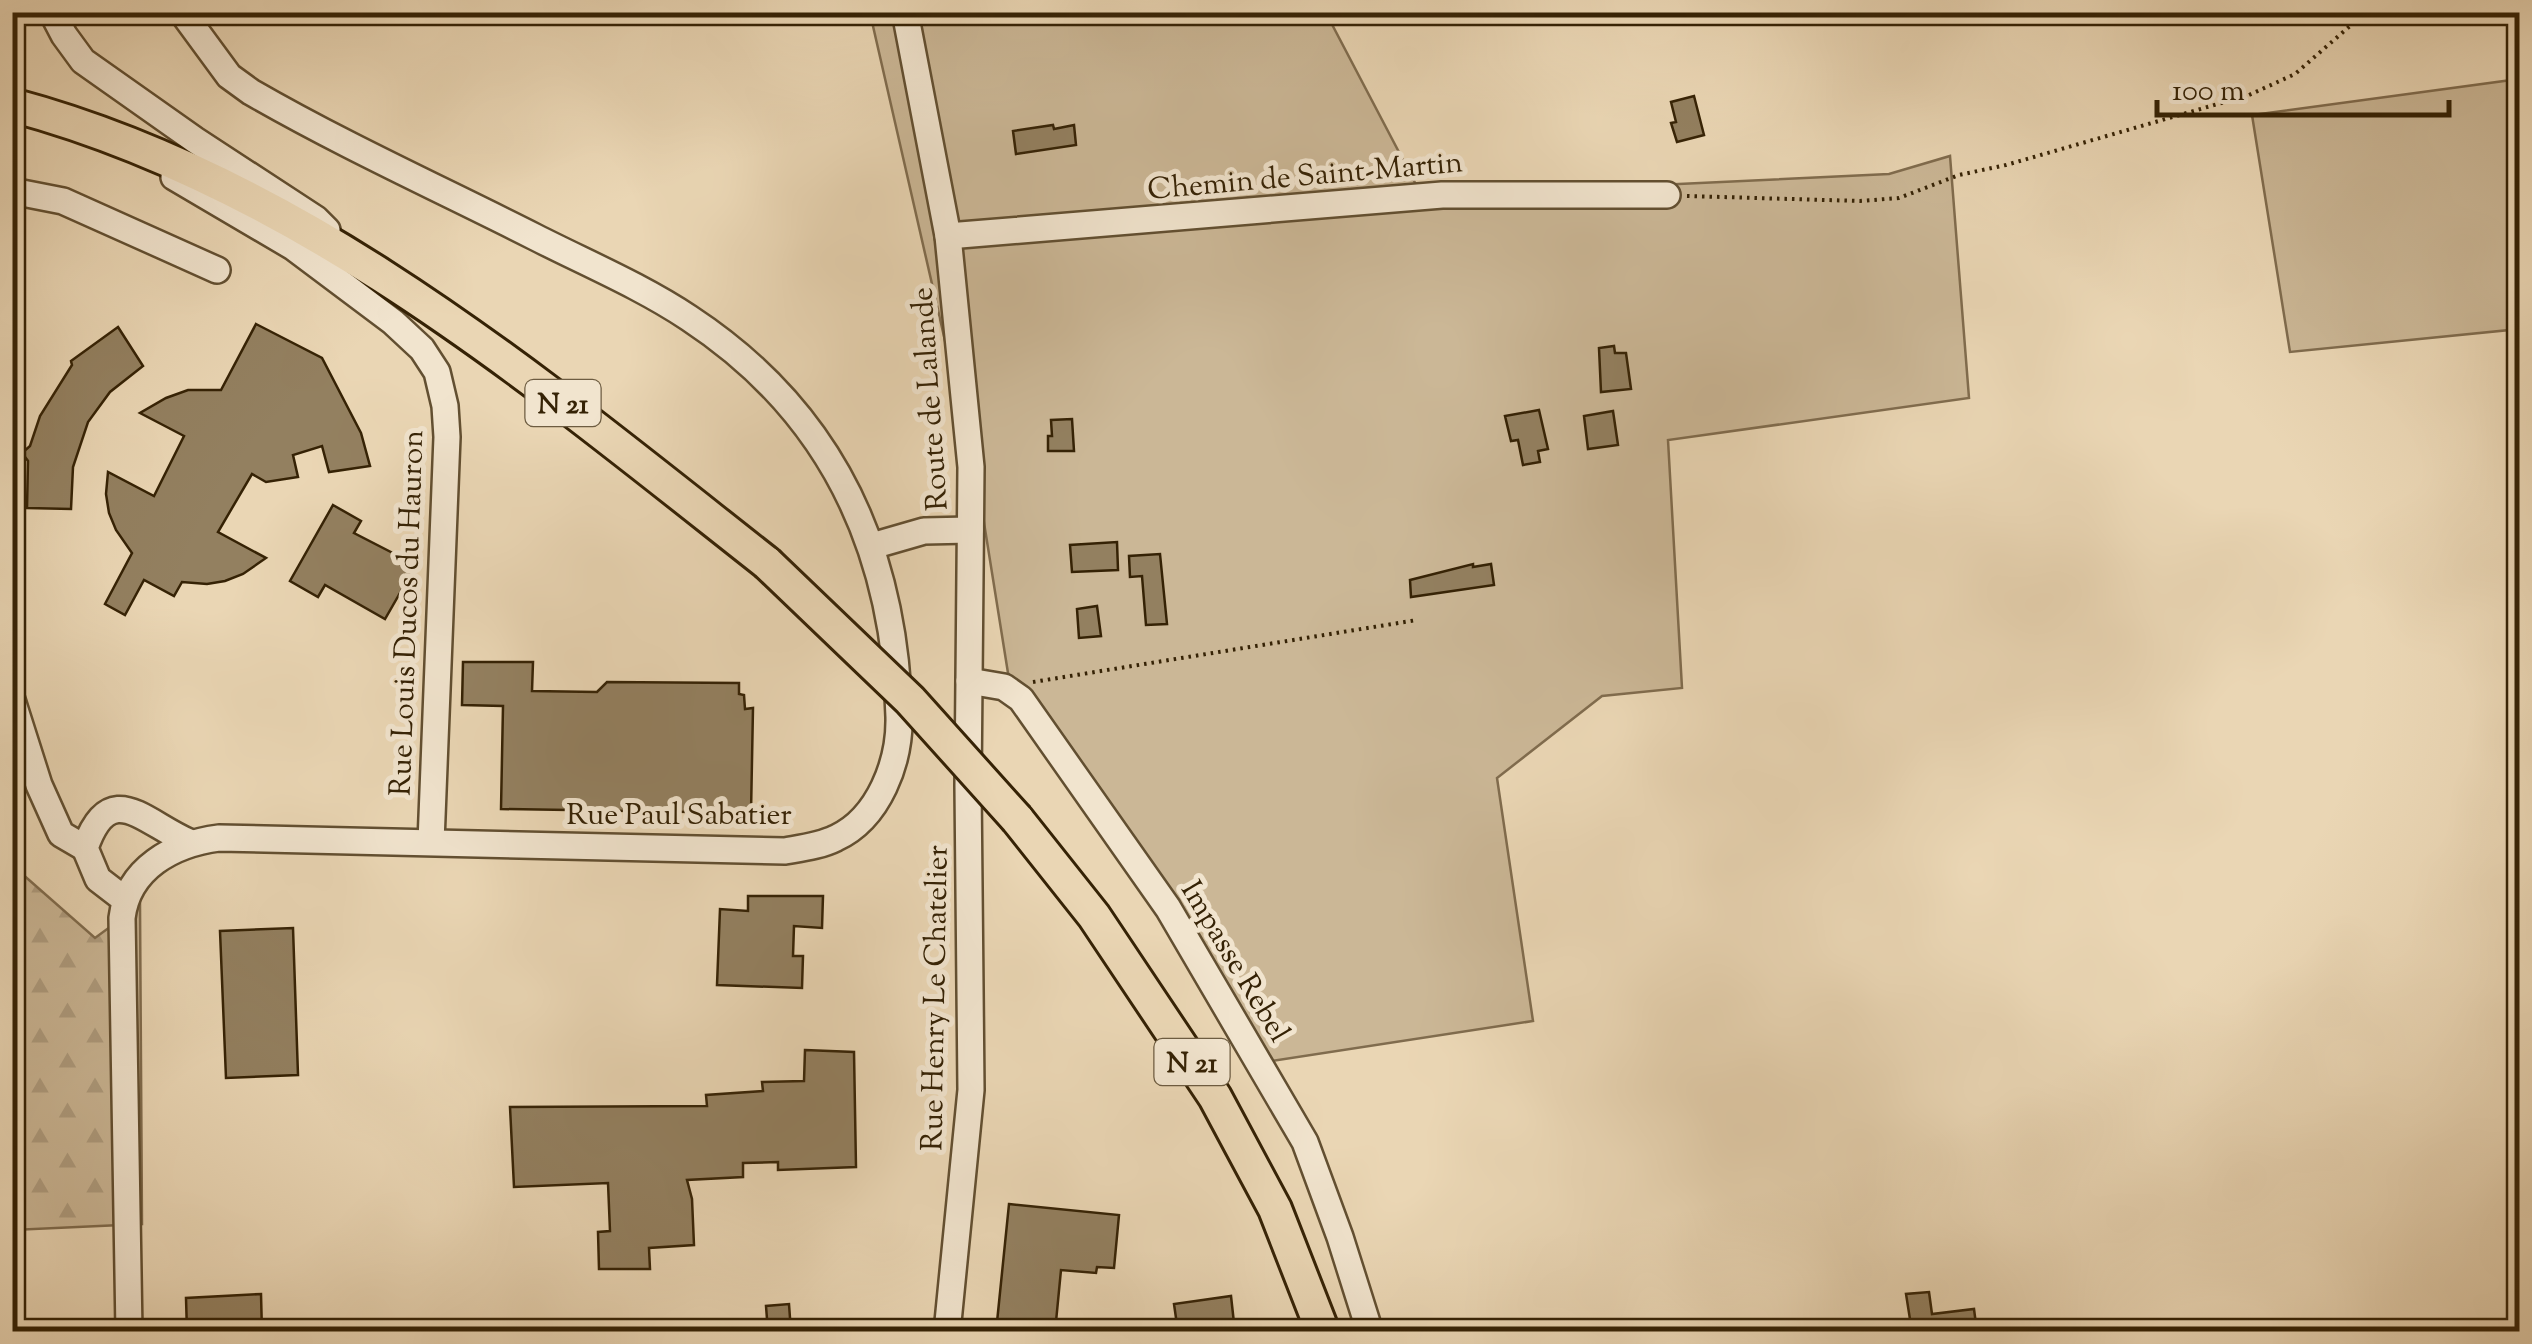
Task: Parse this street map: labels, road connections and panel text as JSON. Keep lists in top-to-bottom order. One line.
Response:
{"streets":{"main road":["N 21"],"street":["Chemin de Saint-Martin","Route de Lalande","Rue Louis Ducos du Hauron","Rue Paul Sabatier","Impasse Rebel","Rue Henry Le Chatelier"]},"crossings":[["Chemin de Saint-Martin","Route de Lalande"],["Route de Lalande","Rue Henry Le Chatelier"],["N 21","Rue Louis Ducos du Hauron"],["Rue Louis Ducos du Hauron","Rue Paul Sabatier"]],"scale_bar":"100 m"}
